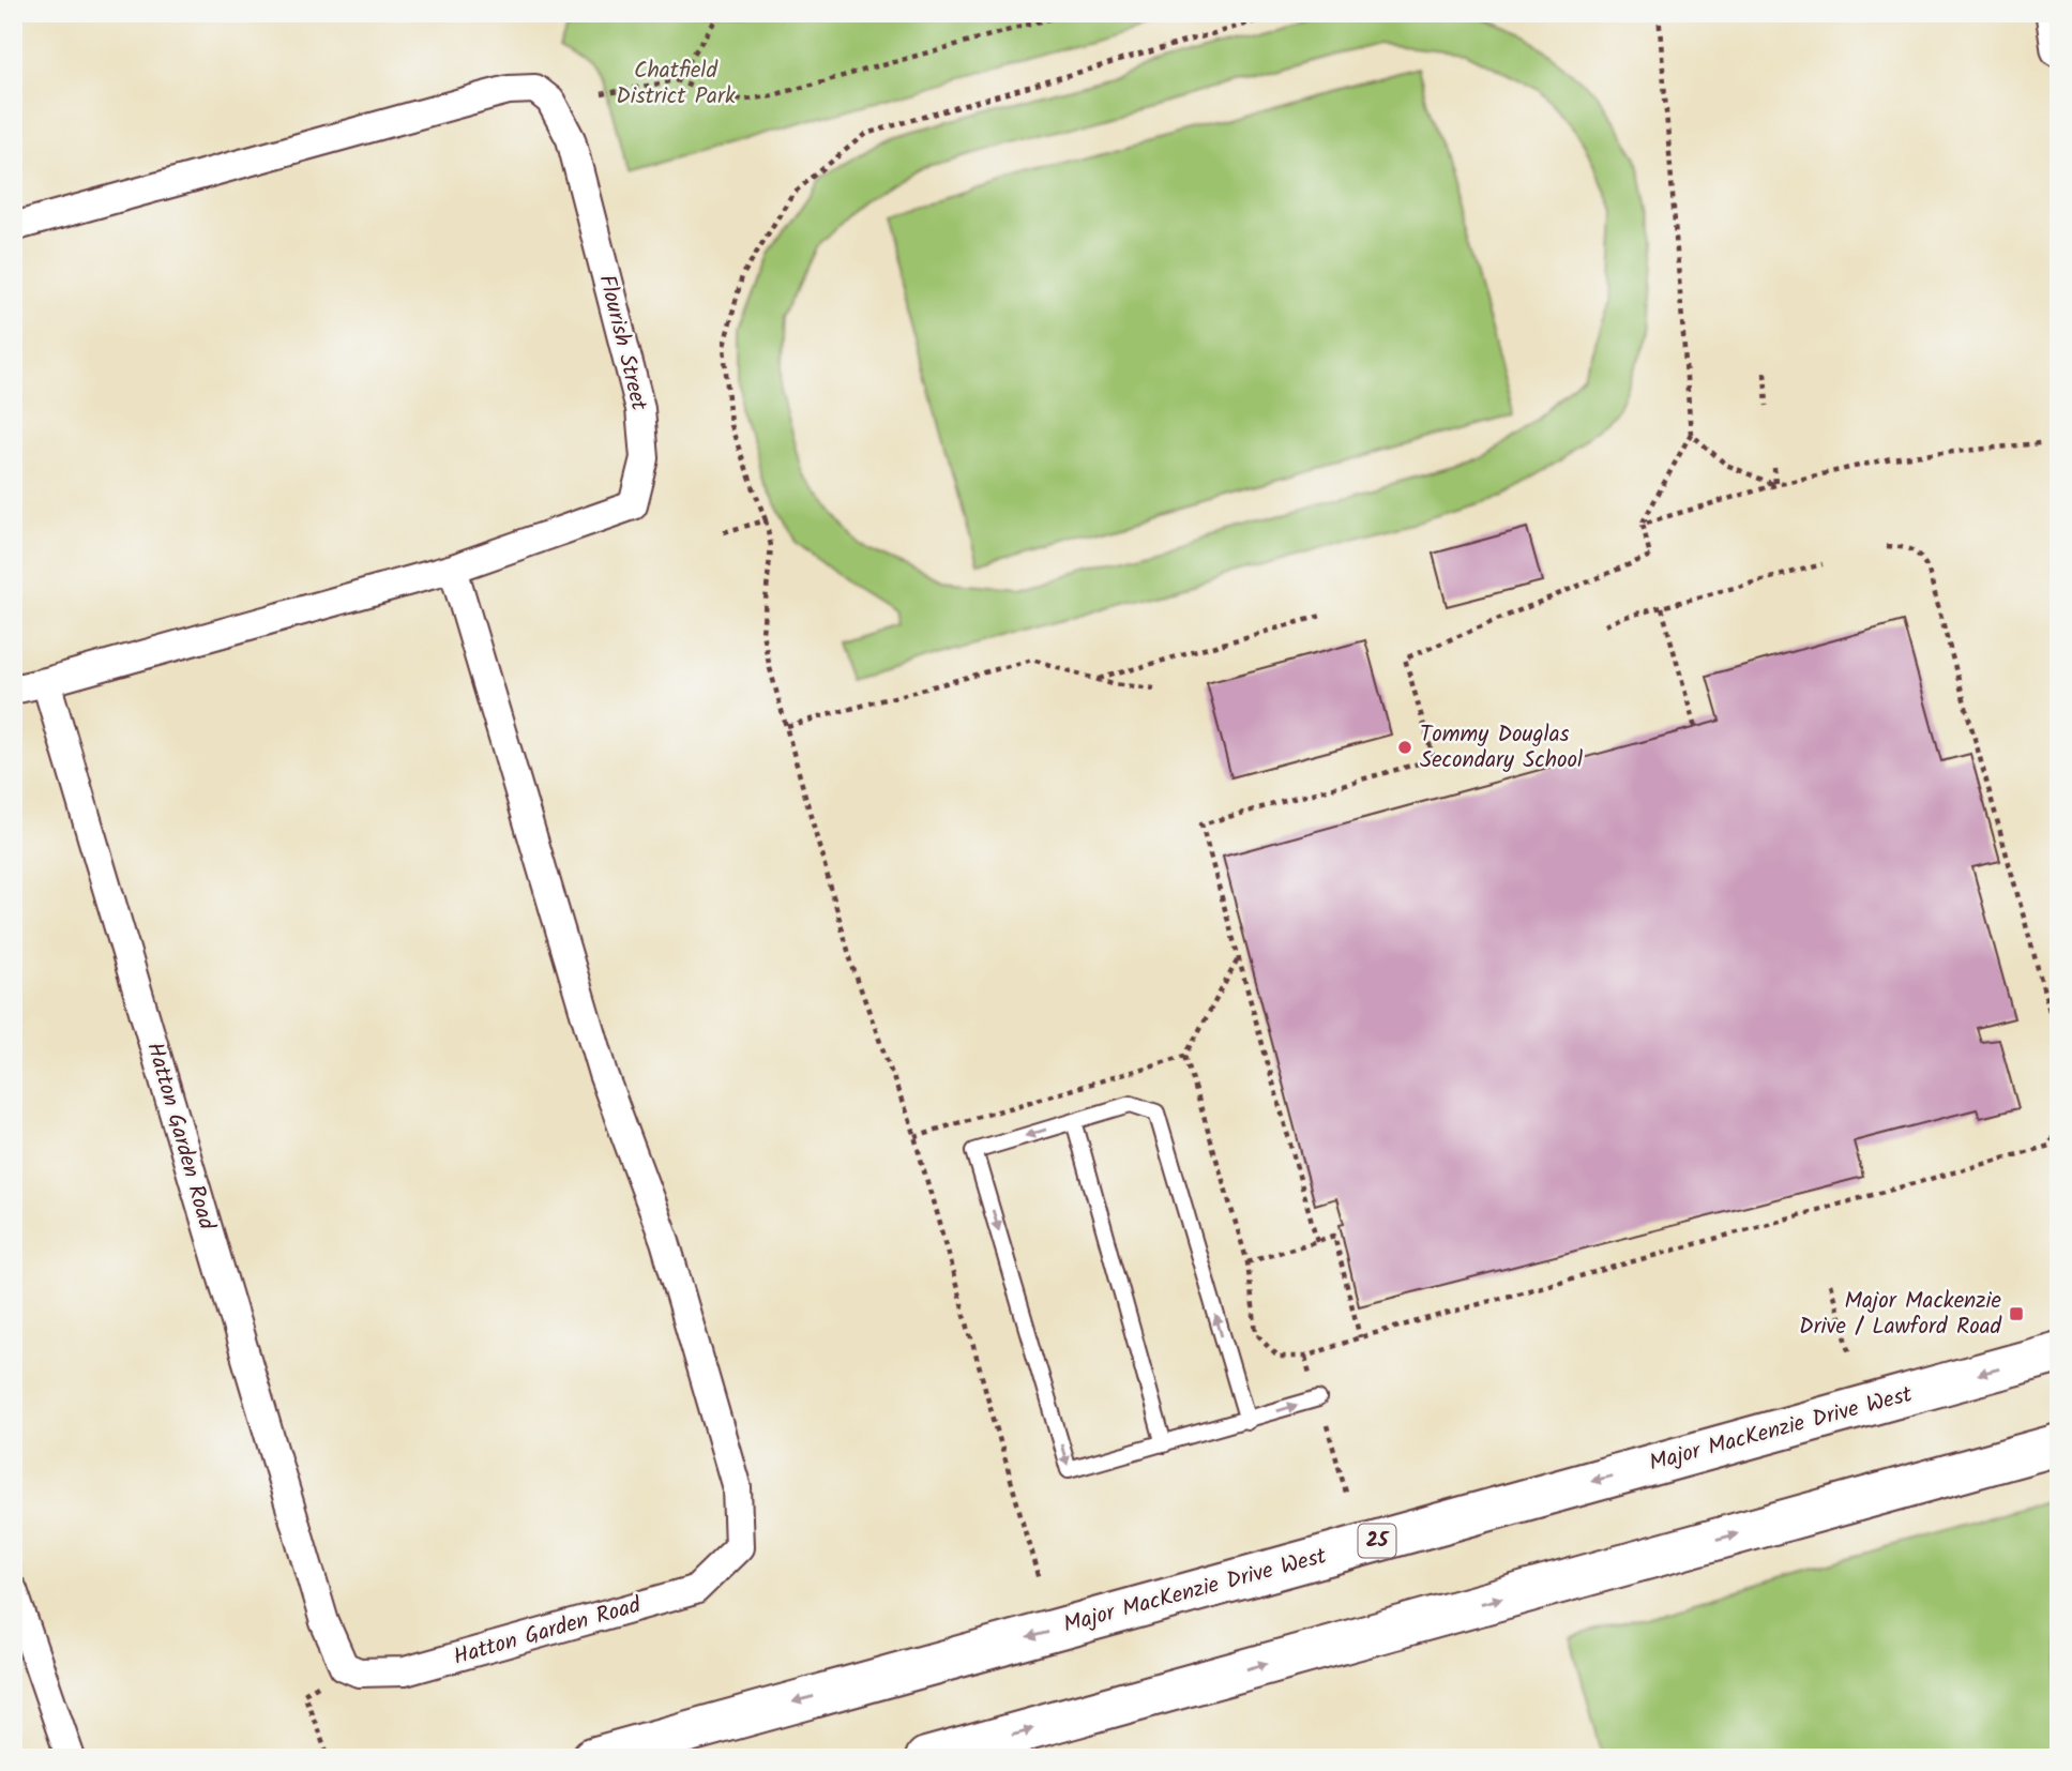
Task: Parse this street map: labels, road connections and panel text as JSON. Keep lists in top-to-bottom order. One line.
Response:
{"streets":{"main road":["Major MacKenzie Drive West","25"],"street":["Flourish Street","Hatton Garden Road"]},"crossings":[["Flourish Street","Hatton Garden Road"]],"parks":["Chatfield District Park"],"places":{"other":["Tommy Douglas Secondary School"],"transit":["Major Mackenzie Drive / Lawford Road"]}}
